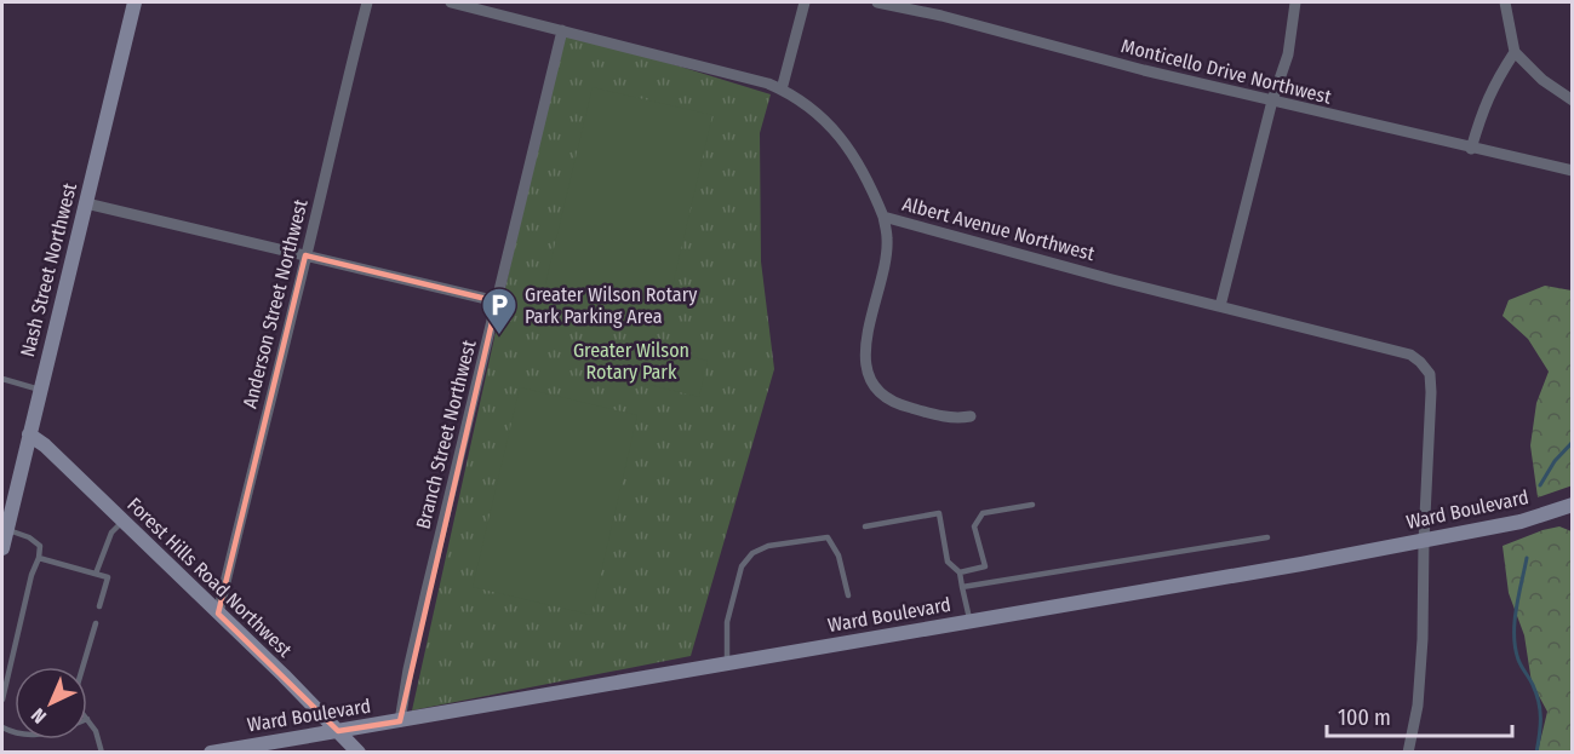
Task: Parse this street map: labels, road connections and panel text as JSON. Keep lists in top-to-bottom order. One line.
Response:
{"streets":{"main road":["Nash Street Northwest","Ward Boulevard","Forest Hills Road Northwest"],"street":["Monticello Drive Northwest","Albert Avenue Northwest","Anderson Street Northwest","Branch Street Northwest"]},"crossings":[["Albert Avenue Northwest","Branch Street Northwest"],["Albert Avenue Northwest","Ward Boulevard"],["Nash Street Northwest","Forest Hills Road Northwest"],["Anderson Street Northwest","Forest Hills Road Northwest"],["Branch Street Northwest","Ward Boulevard"],["Ward Boulevard","Forest Hills Road Northwest"]],"parks":["Greater Wilson Rotary Park"],"places":{"parking":["Greater Wilson Rotary Park Parking Area"]},"scale_bar":"100 m","north":"bottom left"}
